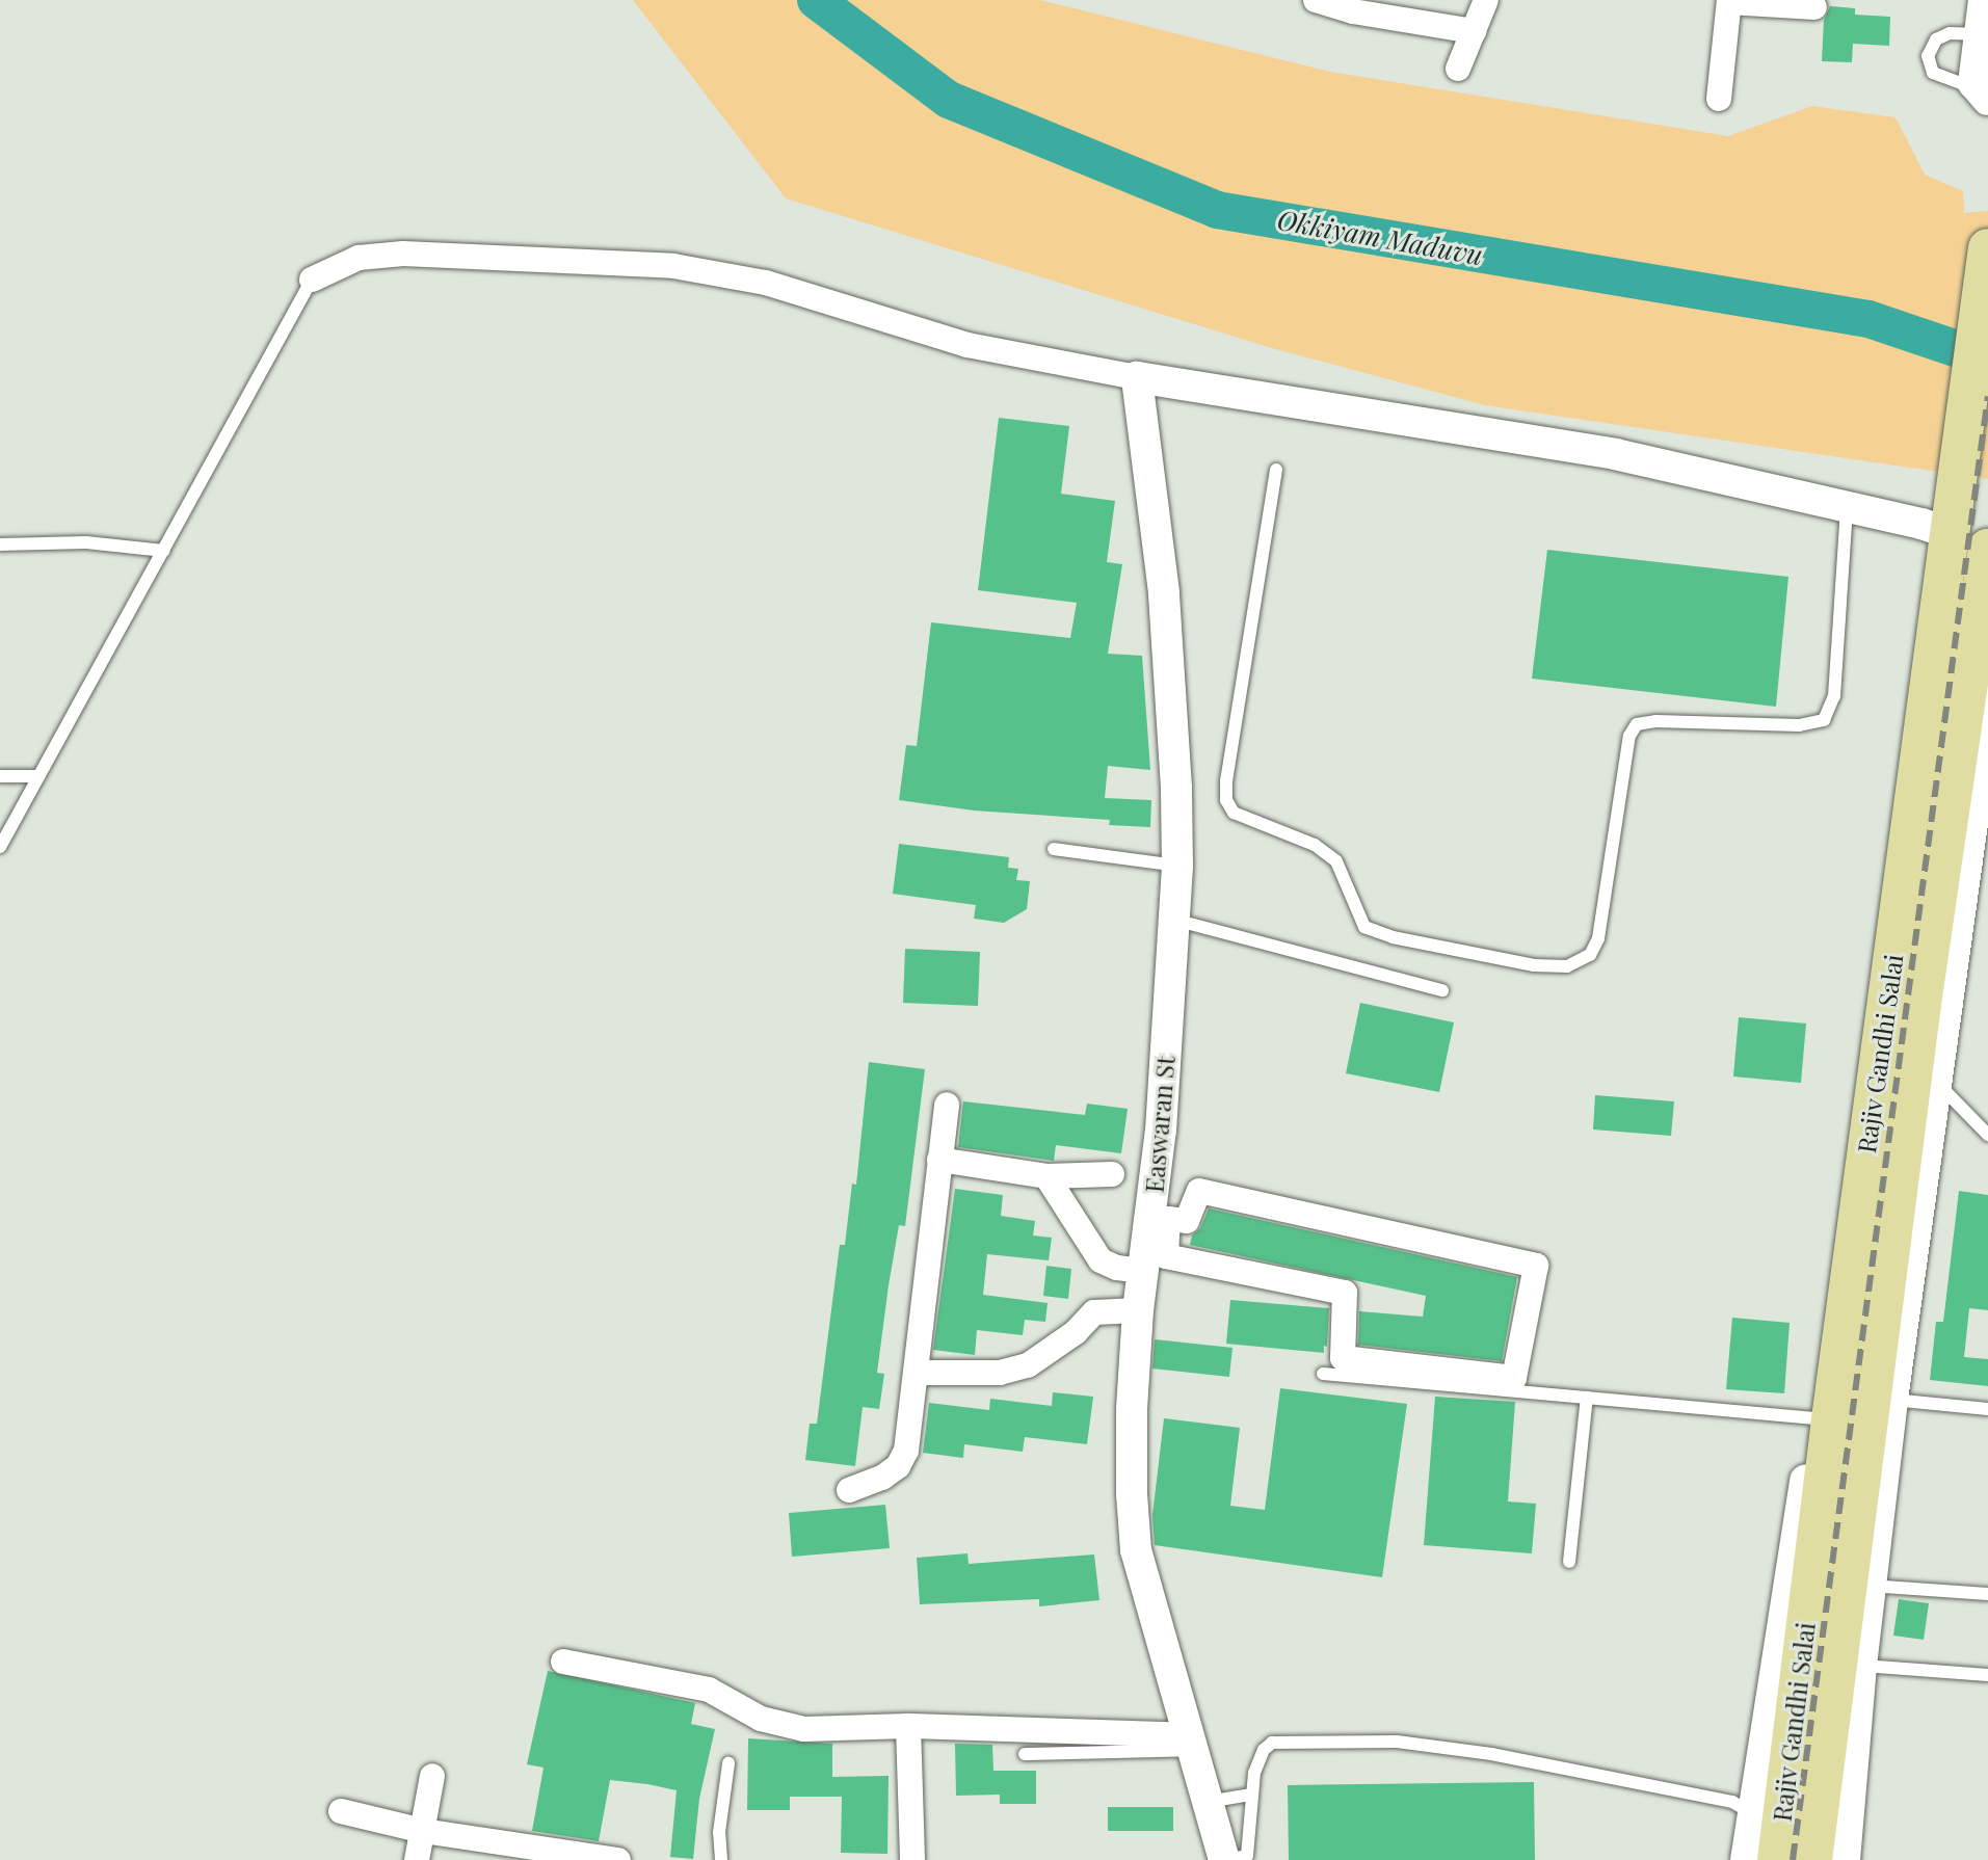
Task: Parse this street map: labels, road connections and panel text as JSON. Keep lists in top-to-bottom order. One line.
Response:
{"streets":{"main road":["Rajiv Gandhi Salai"],"street":["Easwaran St"]},"water":["Okkiyam Maduvu"]}
